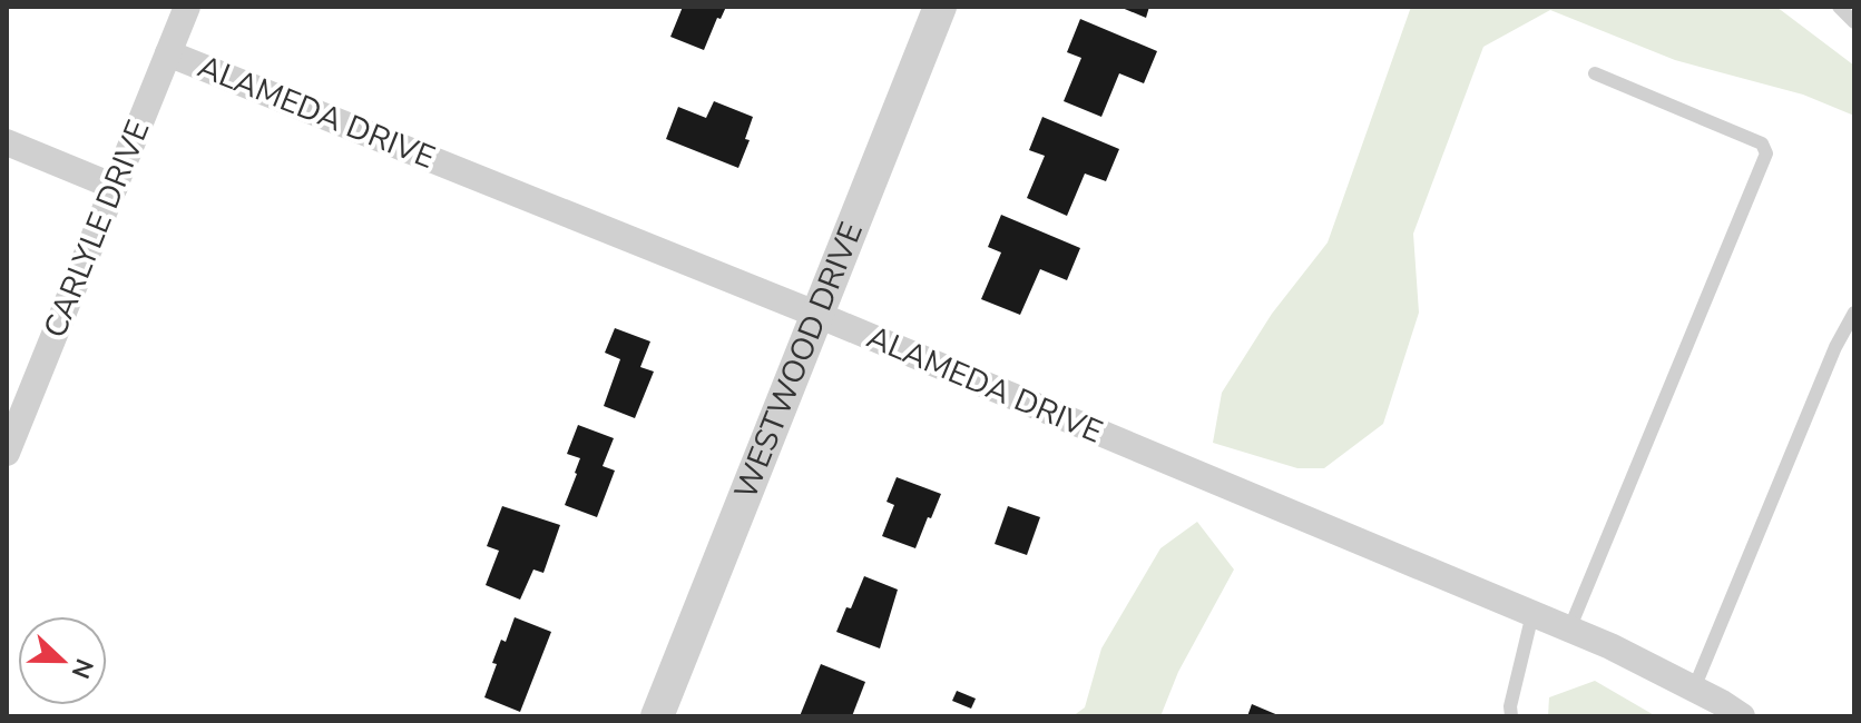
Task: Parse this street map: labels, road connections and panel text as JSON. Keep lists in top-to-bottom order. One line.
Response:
{"streets":{"street":["ALAMEDA DRIVE","CARLYLE DRIVE","WESTWOOD DRIVE"]},"crossings":[["ALAMEDA DRIVE","CARLYLE DRIVE"],["ALAMEDA DRIVE","WESTWOOD DRIVE"]],"north":"right"}
